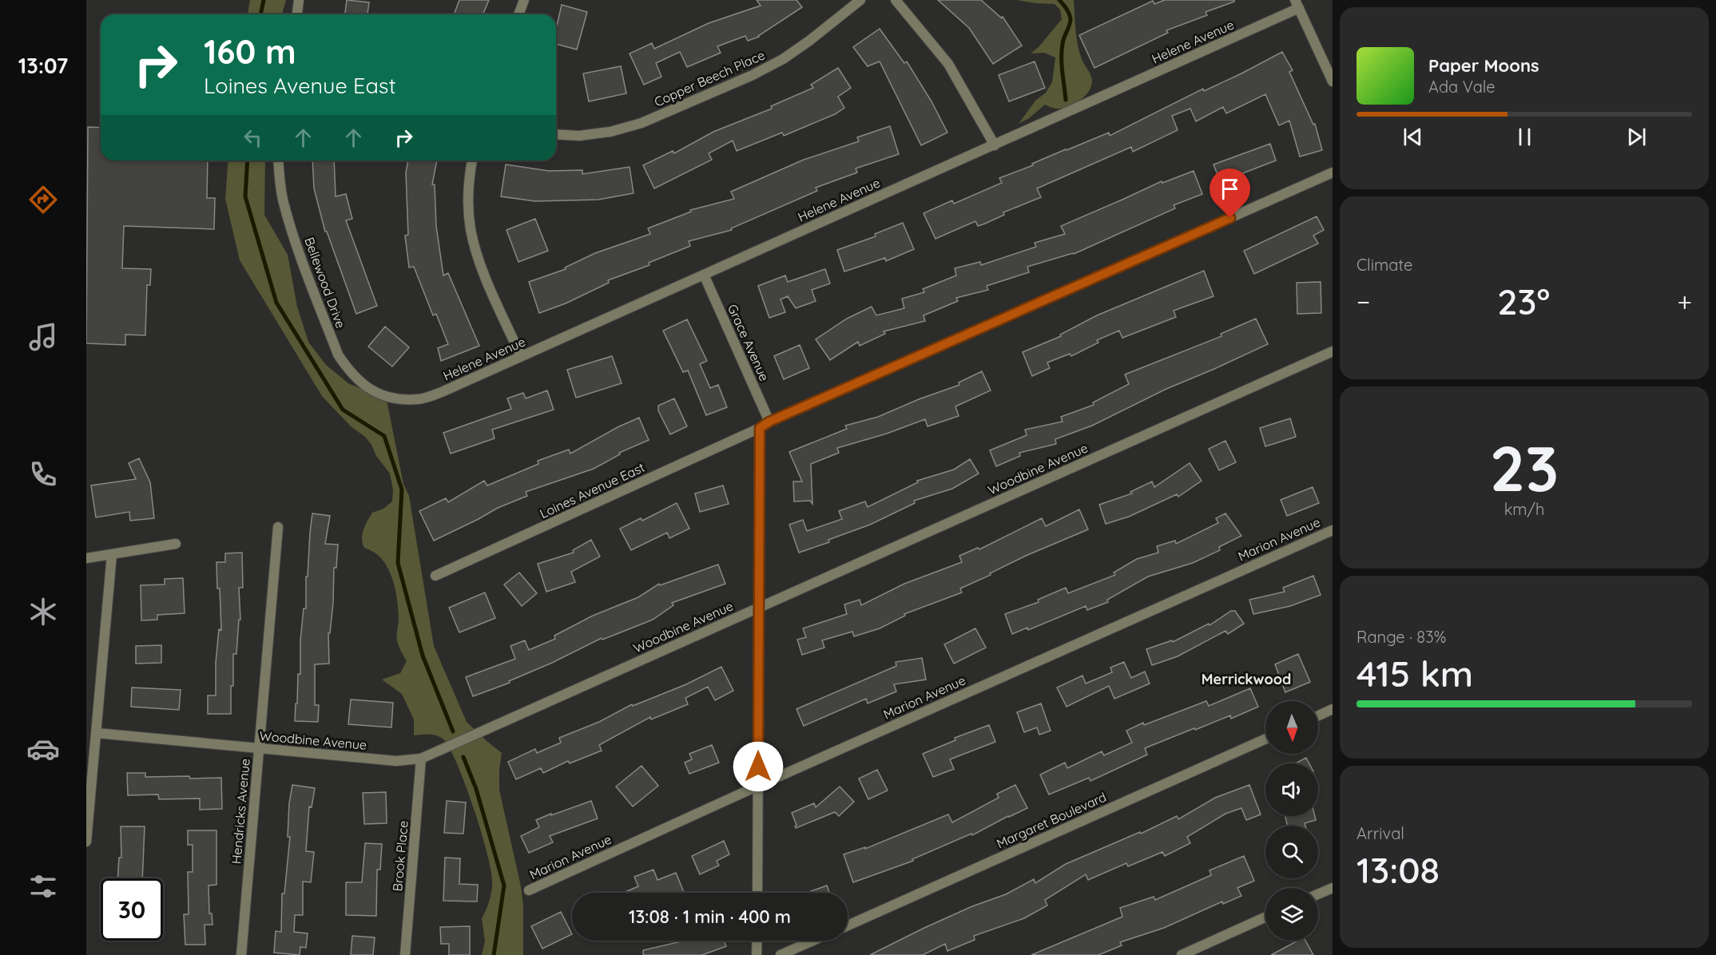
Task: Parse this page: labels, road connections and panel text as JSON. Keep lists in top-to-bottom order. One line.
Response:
{"streets":{"street":["Helene Avenue","Copper Beech Place","Bellewood Drive","Grace Avenue","Woodbine Avenue","Loines Avenue East","Marion Avenue","Hendricks Avenue","Margaret Boulevard","Brook Place"]},"crossings":[["Helene Avenue","Bellewood Drive"],["Helene Avenue","Grace Avenue"],["Grace Avenue","Loines Avenue East"],["Woodbine Avenue","Hendricks Avenue"],["Woodbine Avenue","Brook Place"]],"districts":["Merrickwood"],"north":"bottom","page":{"tabs":"13:07","turn":["160 m","Loines Avenue East"],"song":["Paper Moons","Ada Vale"],"tile":["Climate",["23","km/h"],["Range · 83%","415 km"],["Arrival","13:08"]],"heat":["−","23°","+"],"limit":"30","trip":"13:08 · 1 min · 400 m"}}
